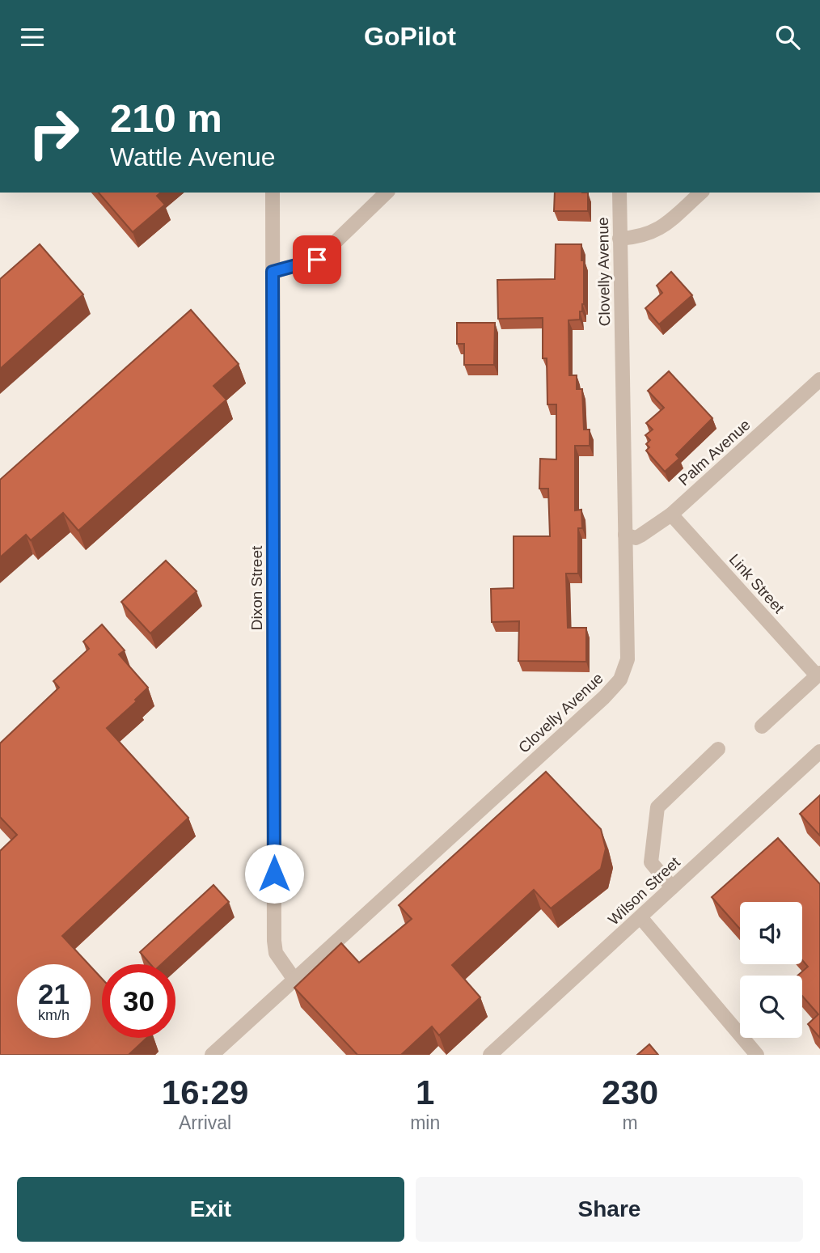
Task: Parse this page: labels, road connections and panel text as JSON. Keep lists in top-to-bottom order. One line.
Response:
{"streets":{"street":["Clovelly Avenue","Palm Avenue","Link Street","Dixon Street","Wilson Street"]},"crossings":[["Clovelly Avenue","Palm Avenue"],["Clovelly Avenue","Dixon Street"],["Palm Avenue","Link Street"]],"page":{"header":"GoPilot","turn":["210 m","Wattle Avenue"],"speed":"21 km/h","limit":"30","eta":["16:29","Arrival","1","min","230","m"],"buttons":["Exit","Share"]}}
